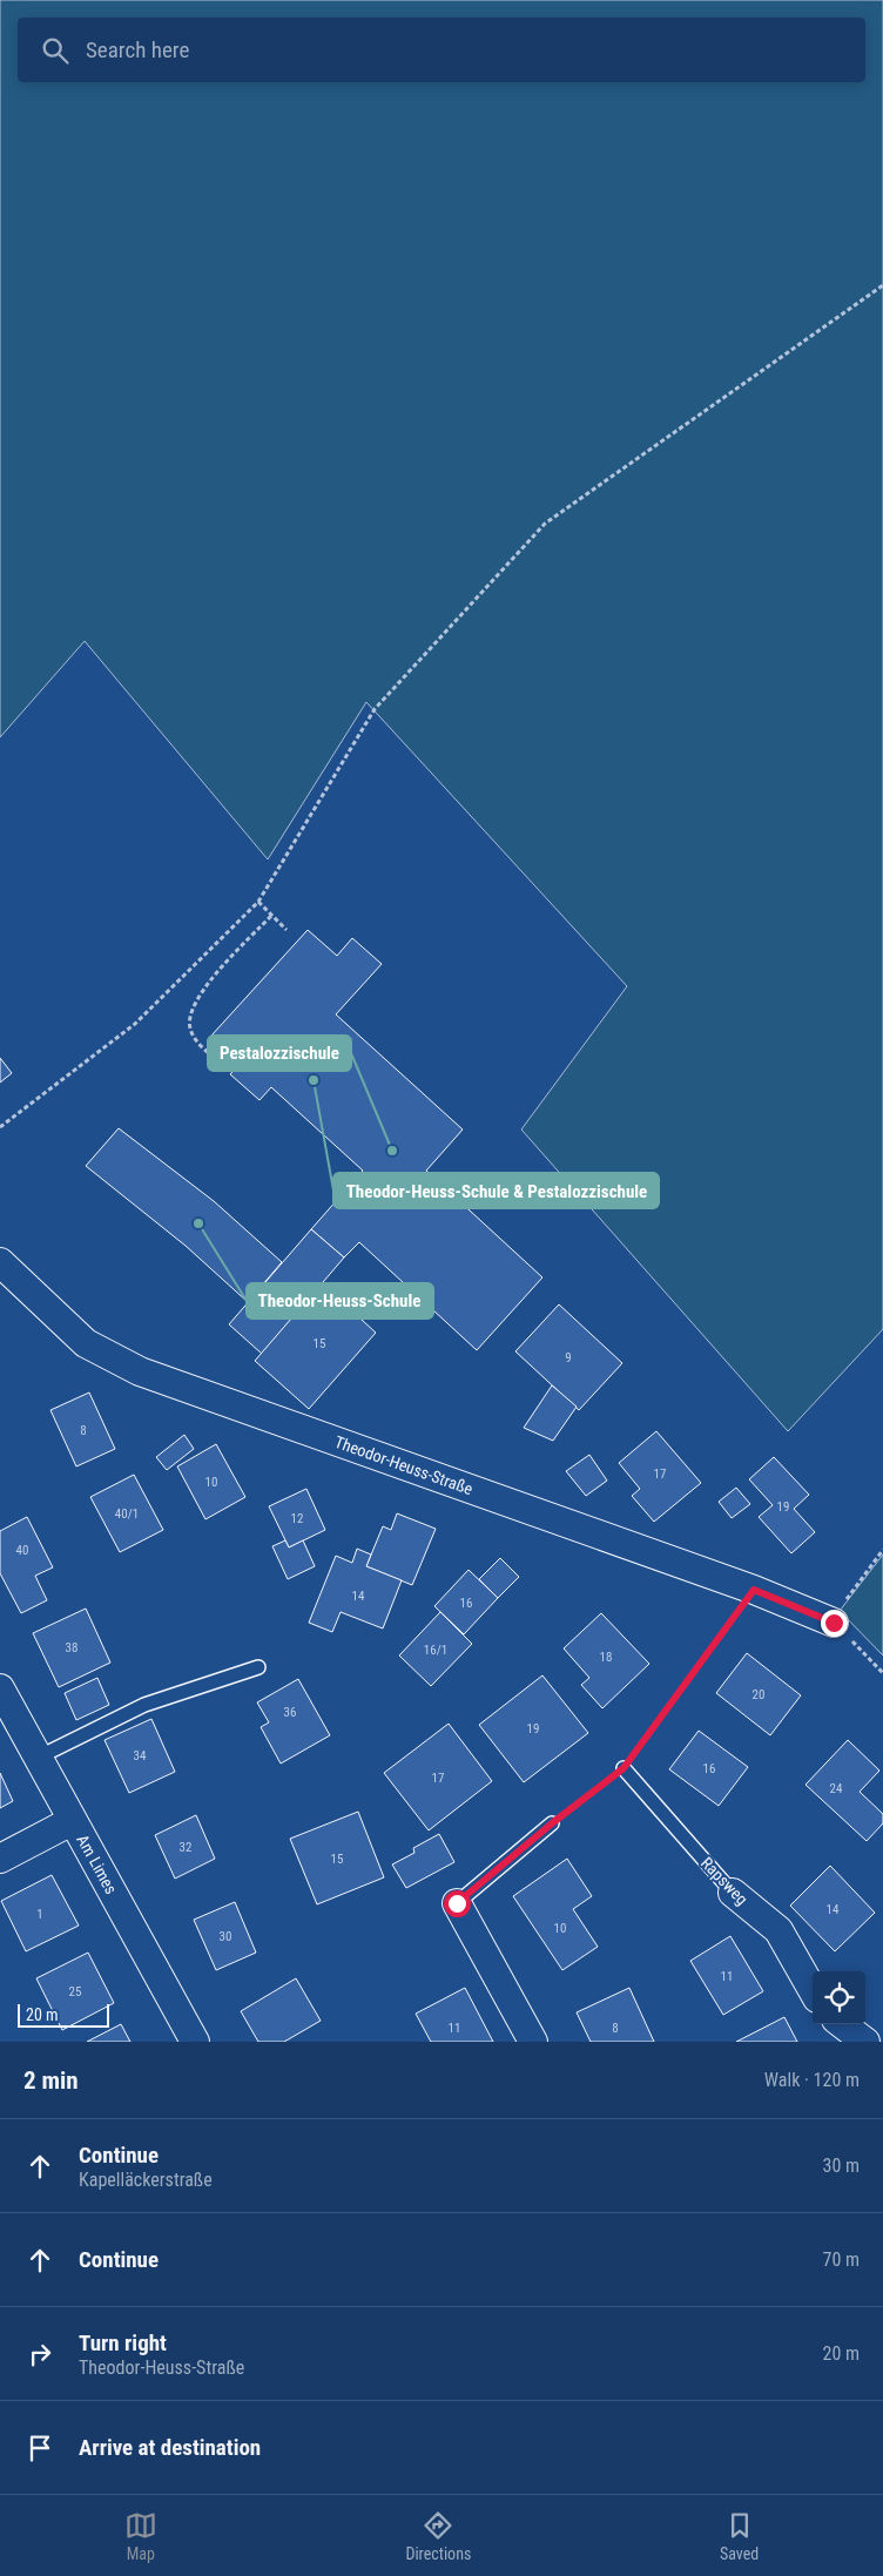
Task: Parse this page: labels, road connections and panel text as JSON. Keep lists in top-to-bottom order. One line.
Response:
{"streets":{"street":["Theodor-Heuss-Straße","Am Limes","Rapsweg"]},"places":["Theodor-Heuss-Schule & Pestalozzischule","Pestalozzischule","Theodor-Heuss-Schule"],"house_numbers":["15","9","8","17","10","19","40/1","12","40","14","16","38","16/1","18","20","36","19","34","16","17","24","32","15","14","1","10","30","11","25","11","8"],"scale_bar":"20 m","page":{"search":"Search here","scale":"20 m","heading":["2 min","Walk · 120 m"],"list":[["Continue","Kapelläckerstraße","30 m"],["Continue","70 m"],["Turn right","Theodor-Heuss-Straße","20 m"],"Arrive at destination"],"nav":["Map","Directions","Saved"]}}
